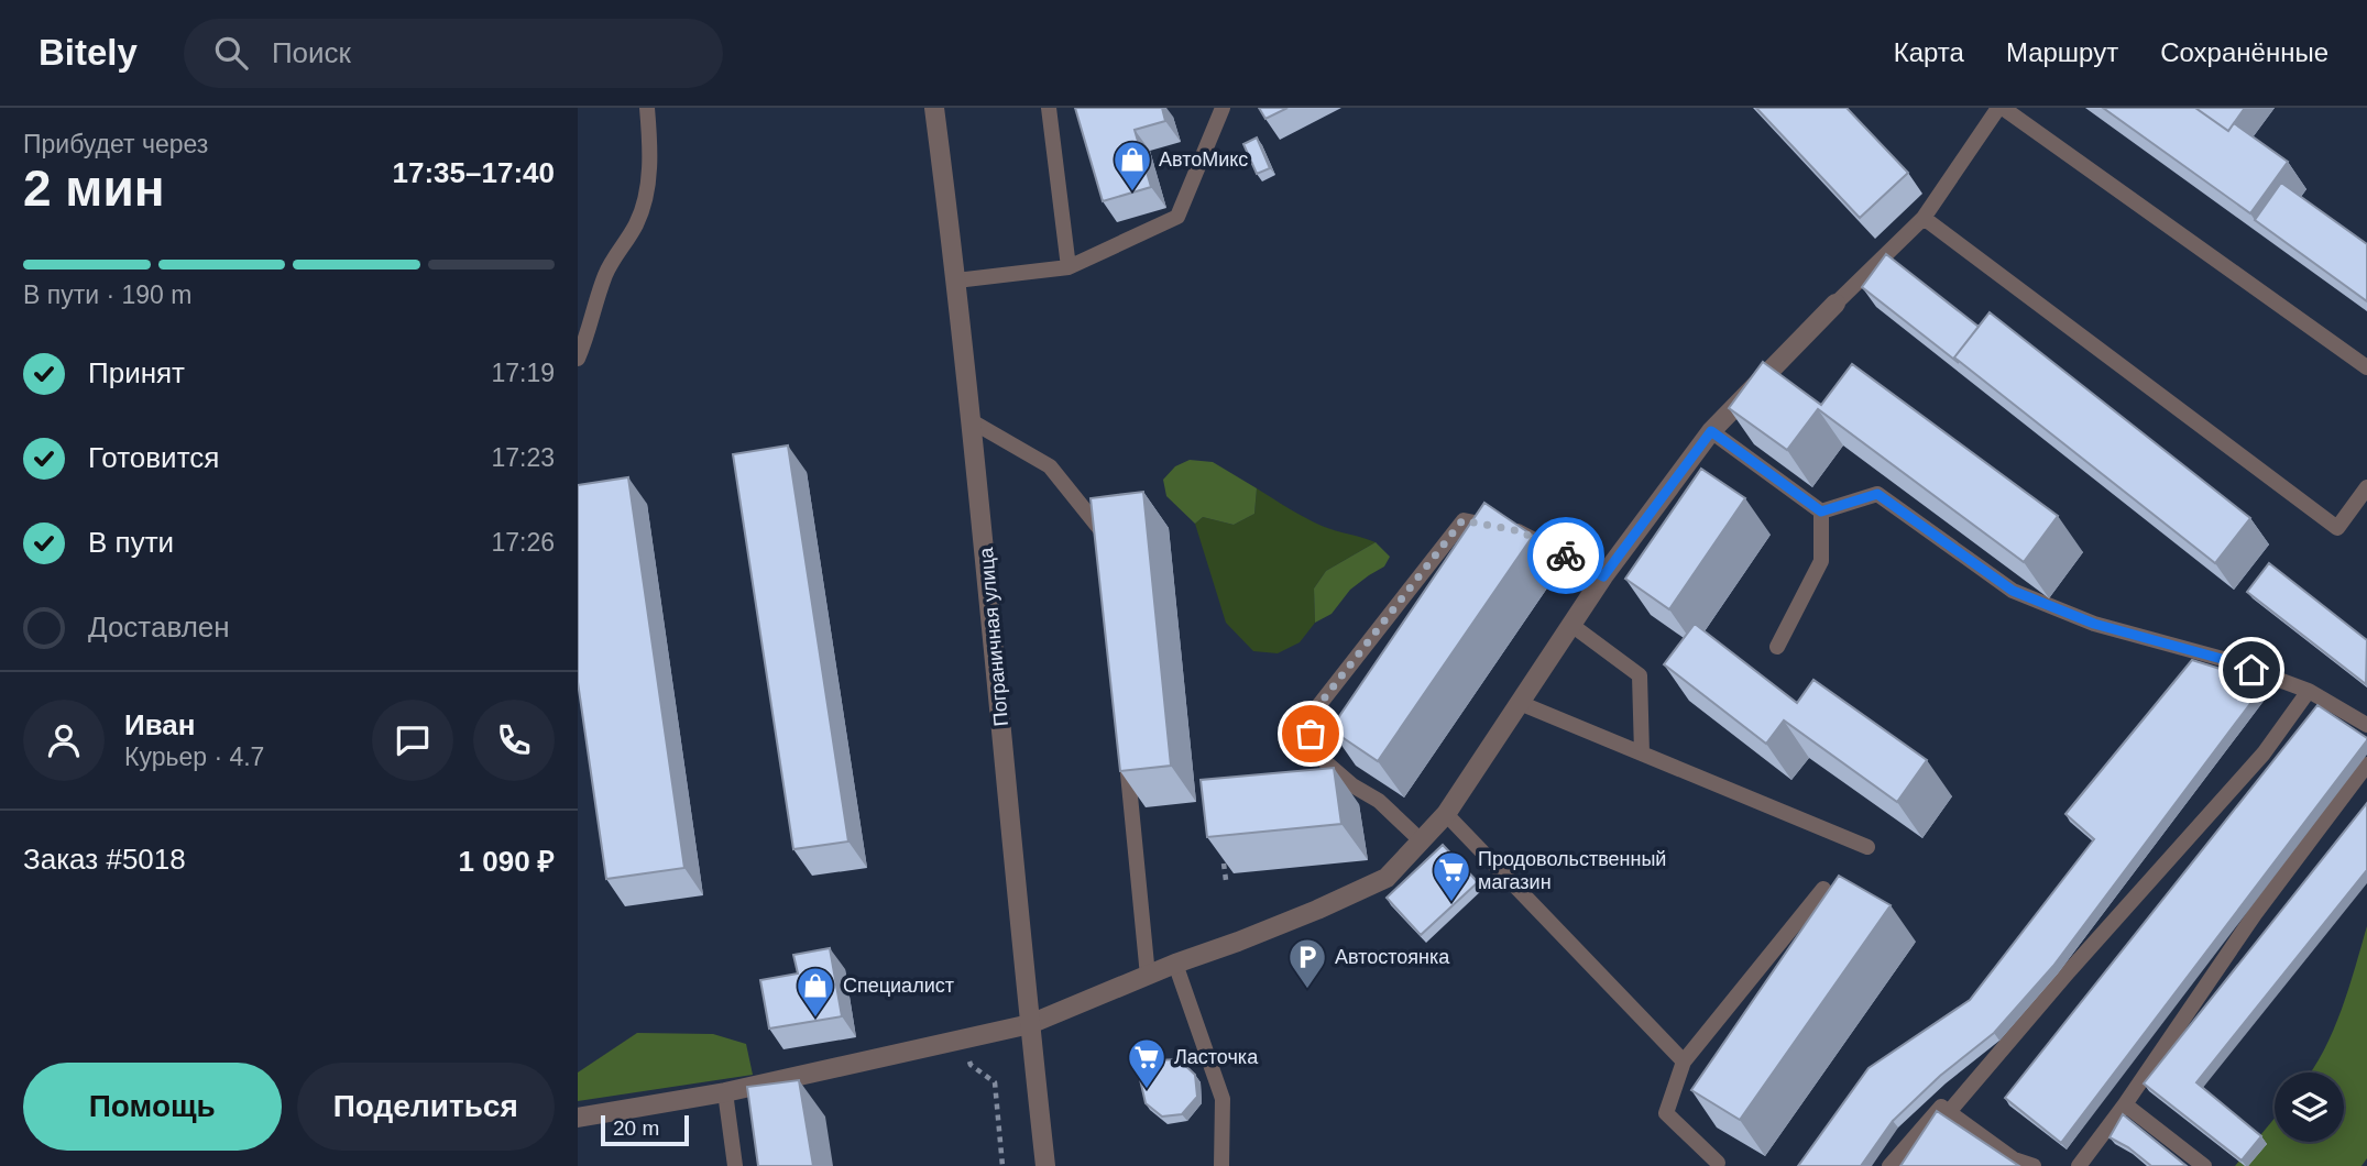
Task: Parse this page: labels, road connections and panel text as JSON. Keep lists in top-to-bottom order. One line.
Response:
{"streets":{"street":["Пограничная улица"]},"places":{"shop":["АвтоМикс","Специалист"],"supermarket":["Продовольственный магазин","Ласточка"],"parking":["Автостоянка"]},"scale_bar":"20 m","page":{"header":"Bitely","search":"Поиск","nav":["Карта","Маршрут","Сохранённые"],"heading":["2 мин","Прибудет через","17:35–17:40"],"panel":["Иван","Курьер · 4.7","Заказ #5018","1 090 ₽"],"bar":"В пути · 190 m","list":[["Принят","17:19"],["Готовится","17:23"],["В пути","17:26"],"Доставлен"],"buttons":["Помощь","Поделиться"],"scale":"20 m"}}
